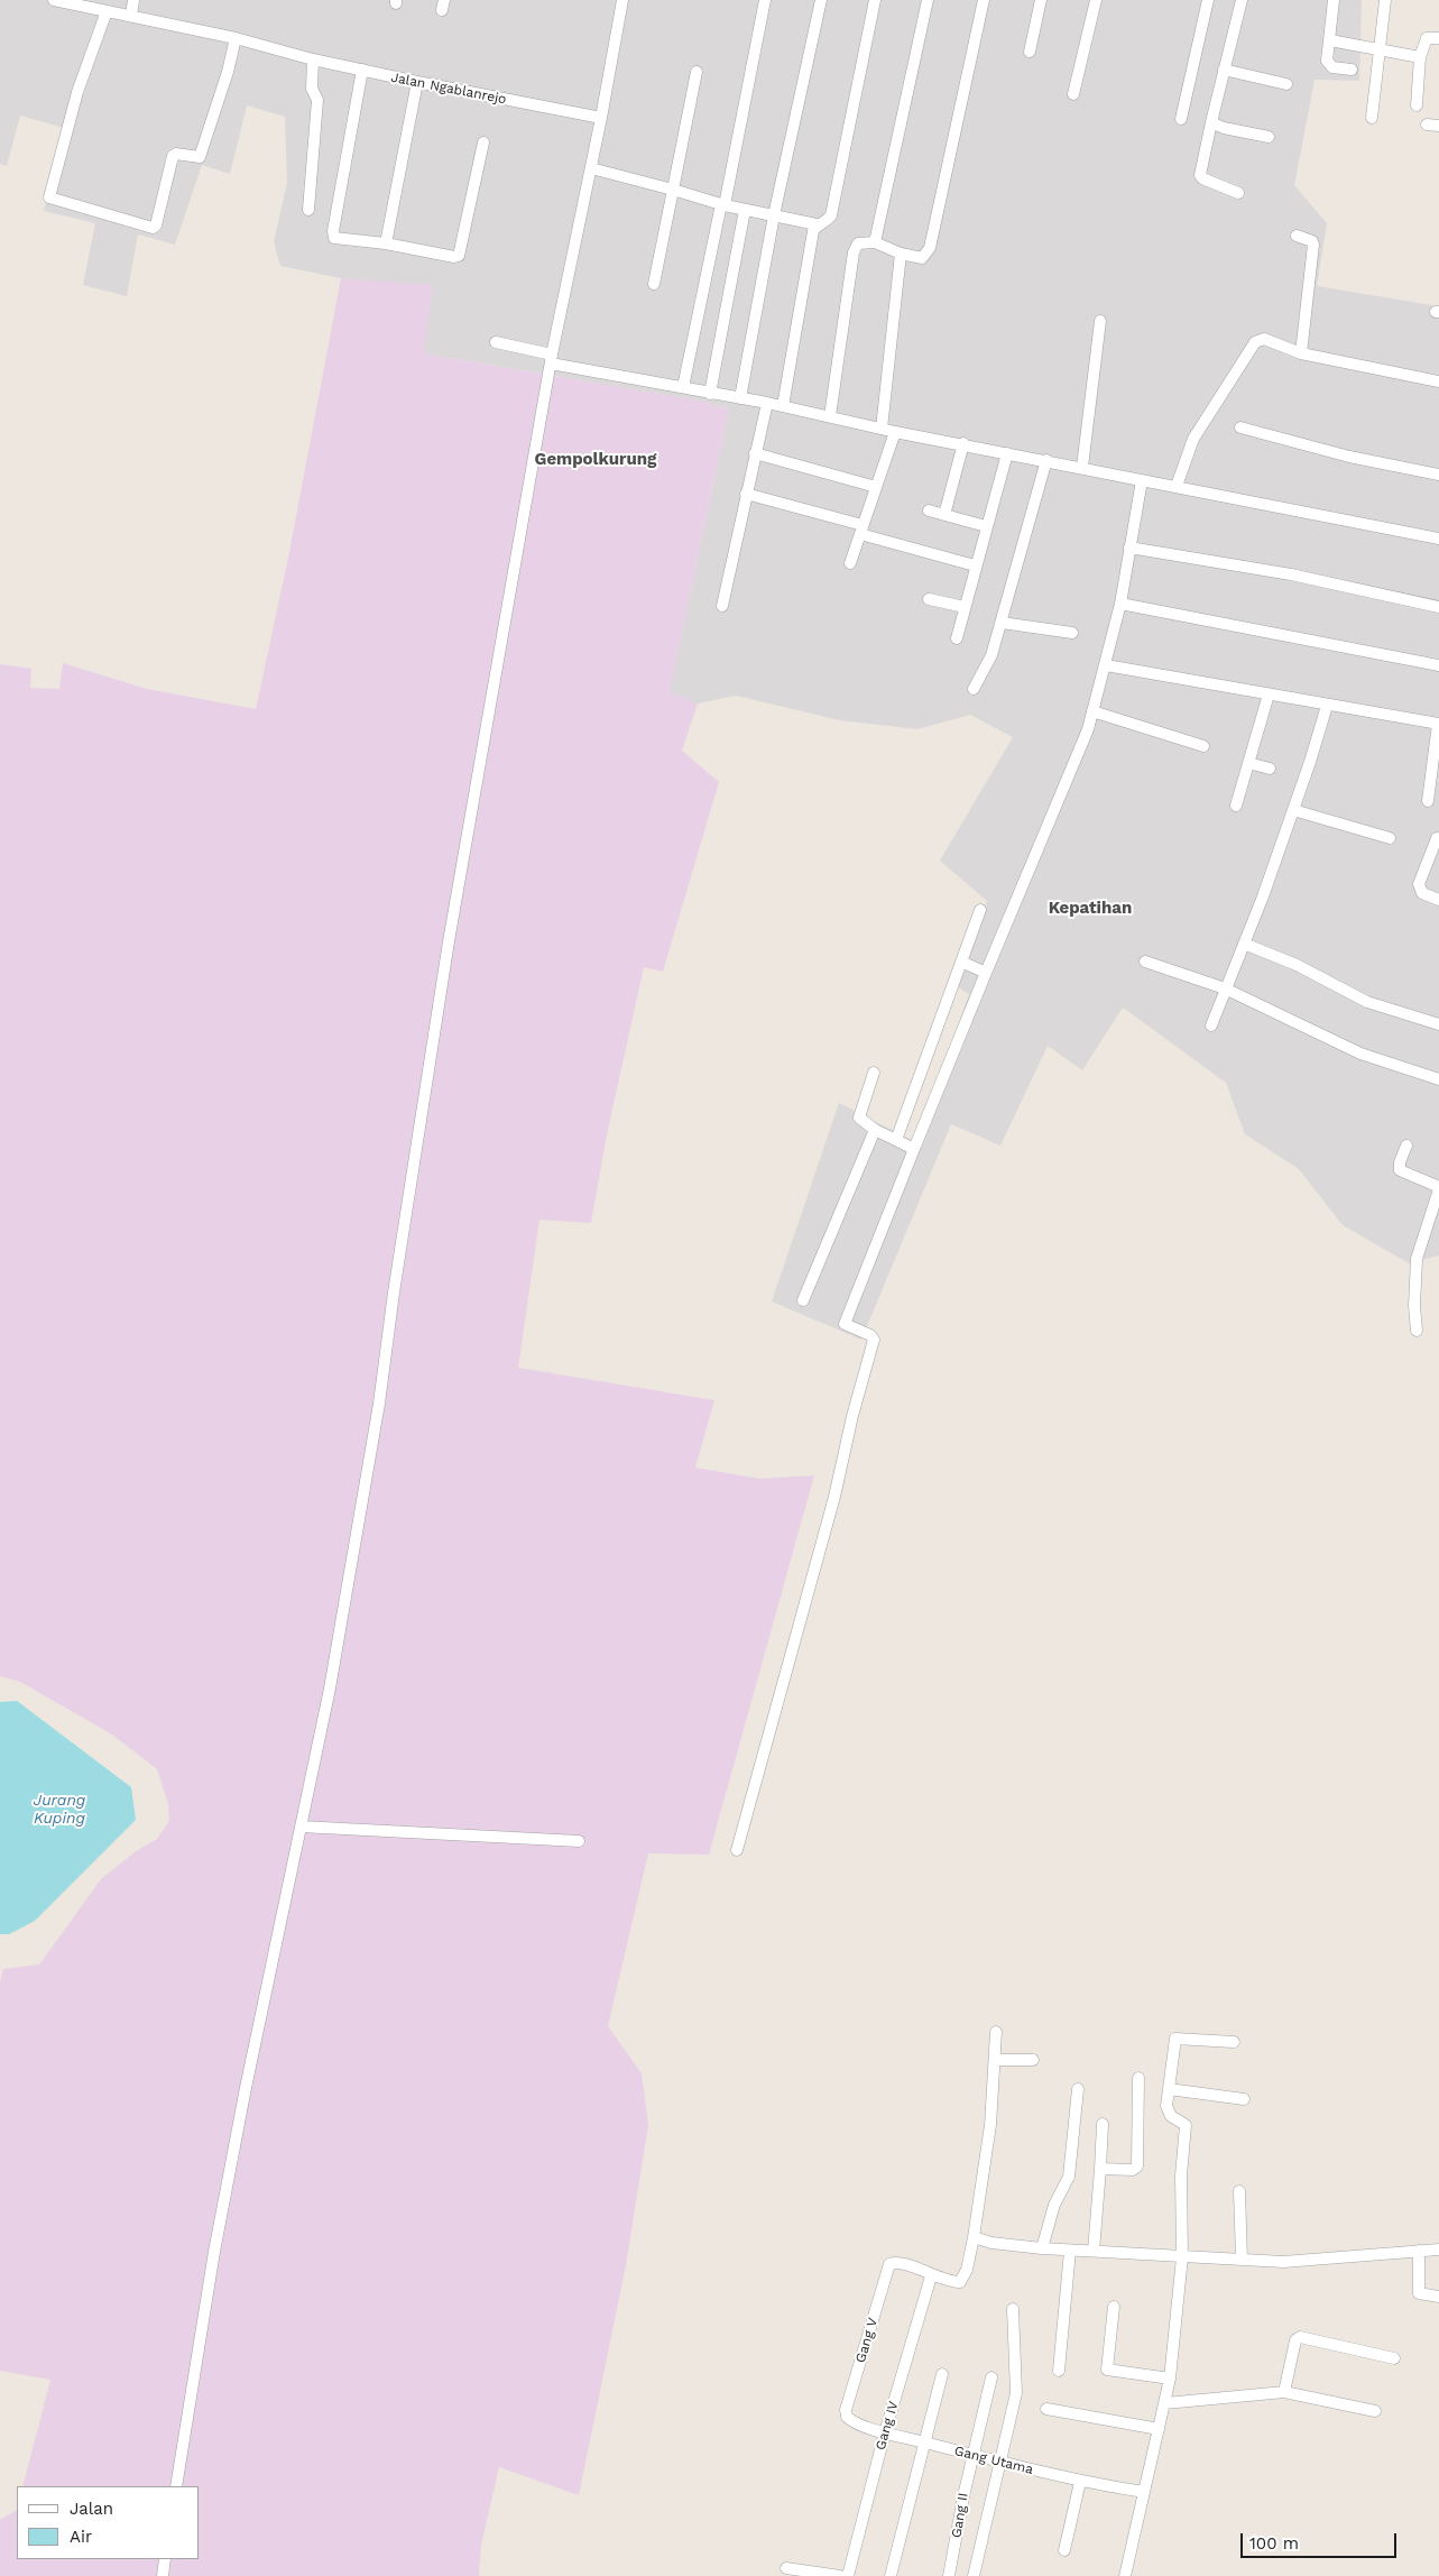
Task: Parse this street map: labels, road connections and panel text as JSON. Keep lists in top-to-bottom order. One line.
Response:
{"streets":{"street":["Jalan Ngablanrejo","Gang V","Gang IV","Gang Utama","Gang II"]},"crossings":[["Gang V","Gang IV"],["Gang V","Gang Utama"],["Gang IV","Gang Utama"],["Gang Utama","Gang II"]],"districts":["Gempolkurung","Kepatihan"],"water":["Jurang Kuping"],"legend":["Jalan","Air"],"scale_bar":"100 m"}
